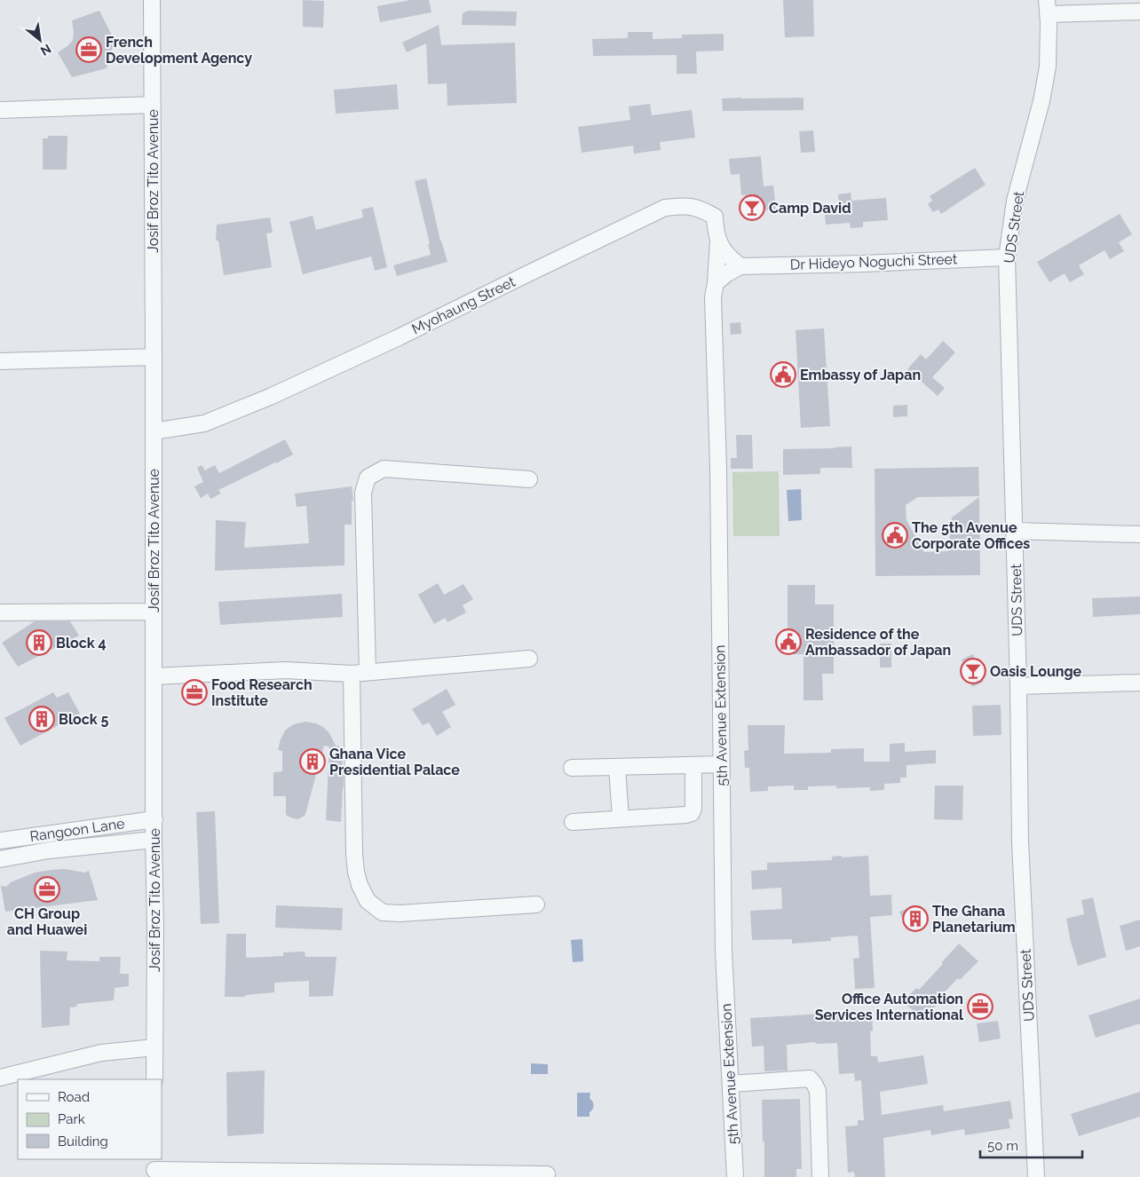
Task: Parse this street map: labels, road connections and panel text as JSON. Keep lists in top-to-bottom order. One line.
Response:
{"streets":{"street":["Josif Broz Tito Avenue","UDS Street","Dr Hideyo Noguchi Street","Myohaung Street","5th Avenue Extension","Rangoon Lane"]},"crossings":[["Josif Broz Tito Avenue","Myohaung Street"],["Josif Broz Tito Avenue","Rangoon Lane"],["UDS Street","Dr Hideyo Noguchi Street"],["Dr Hideyo Noguchi Street","Myohaung Street"],["Myohaung Street","5th Avenue Extension"]],"places":{"office":["French Development Agency","Food Research Institute","CH Group and Huawei","Office Automation Services International"],"bar":["Camp David","Oasis Lounge"],"public building":["Embassy of Japan","The 5th Avenue Corporate Offices","Residence of the Ambassador of Japan"],"building":["Block 4","Block 5","Ghana Vice Presidential Palace","The Ghana Planetarium"]},"legend":["Road","Park","Building"],"scale_bar":"50 m","north":"bottom right"}
